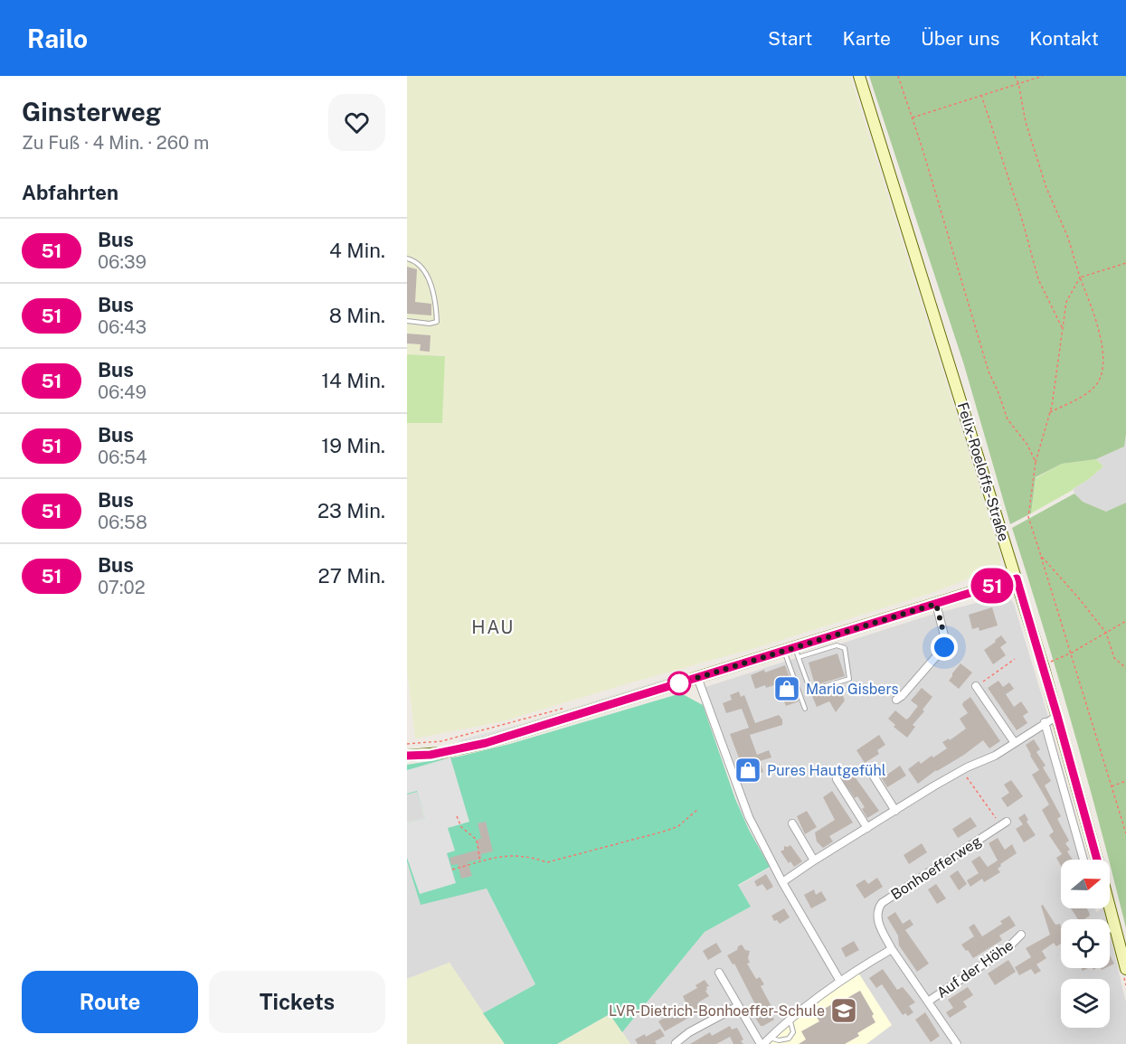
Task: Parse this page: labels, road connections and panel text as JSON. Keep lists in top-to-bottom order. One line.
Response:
{"streets":{"street":["Felix-Roeloffs-Straße","Bonhoefferweg","Auf der Höhe"]},"crossings":[["Bonhoefferweg","Auf der Höhe"]],"districts":["HAU"],"places":{"shop":["Mario Gisbers","Pures Hautgefühl"],"school or university":["LVR-Dietrich-Bonhoeffer-Schule"]},"lines":["bus line 51"],"north":"right","page":{"header":"Railo","nav":["Start","Karte","Über uns","Kontakt"],"heading":[["Ginsterweg","Zu Fuß · 4 Min. · 260 m"],"Abfahrten"],"on_map":"51","list":[{"mark":"51","name":"Bus","note":"06:39","value":"4 Min."},{"mark":"51","name":"Bus","note":"06:43","value":"8 Min."},{"mark":"51","name":"Bus","note":"06:49","value":"14 Min."},{"mark":"51","name":"Bus","note":"06:54","value":"19 Min."},{"mark":"51","name":"Bus","note":"06:58","value":"23 Min."},{"mark":"51","name":"Bus","note":"07:02","value":"27 Min."}],"buttons":["Route","Tickets"]}}
